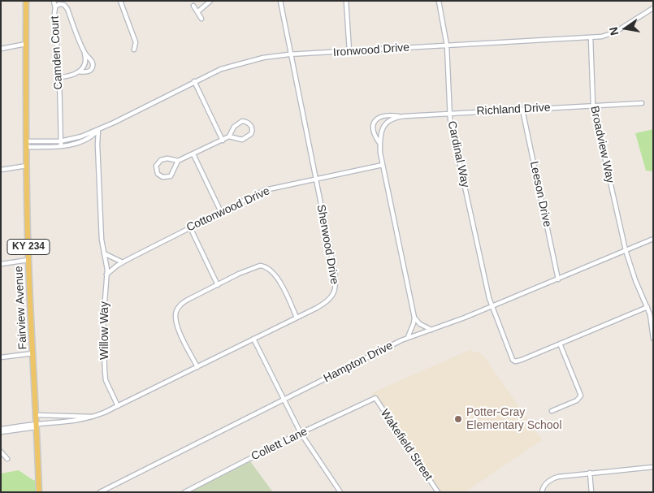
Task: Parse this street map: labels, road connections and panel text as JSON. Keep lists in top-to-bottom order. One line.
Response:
{"streets":{"main road":["KY 234","Fairview Avenue"],"street":["Ironwood Drive","Camden Court","Richland Drive","Broadview Way","Cardinal Way","Leeson Drive","Cottonwood Drive","Sherwood Drive","Willow Way","Hampton Drive","Collett Lane","Wakefield Street"]},"crossings":[["Ironwood Drive","Camden Court"],["Ironwood Drive","Broadview Way"],["Ironwood Drive","Cardinal Way"],["Ironwood Drive","Sherwood Drive"],["Ironwood Drive","Fairview Avenue"],["Ironwood Drive","Willow Way"],["Richland Drive","Broadview Way"],["Richland Drive","Cardinal Way"],["Richland Drive","Leeson Drive"],["Broadview Way","Hampton Drive"],["Cardinal Way","Hampton Drive"],["Leeson Drive","Hampton Drive"],["Cottonwood Drive","Sherwood Drive"],["Cottonwood Drive","Willow Way"],["Sherwood Drive","Fairview Avenue"],["Sherwood Drive","Willow Way"],["Collett Lane","Wakefield Street"]],"places":["Potter-Gray Elementary School"],"north":"left"}
